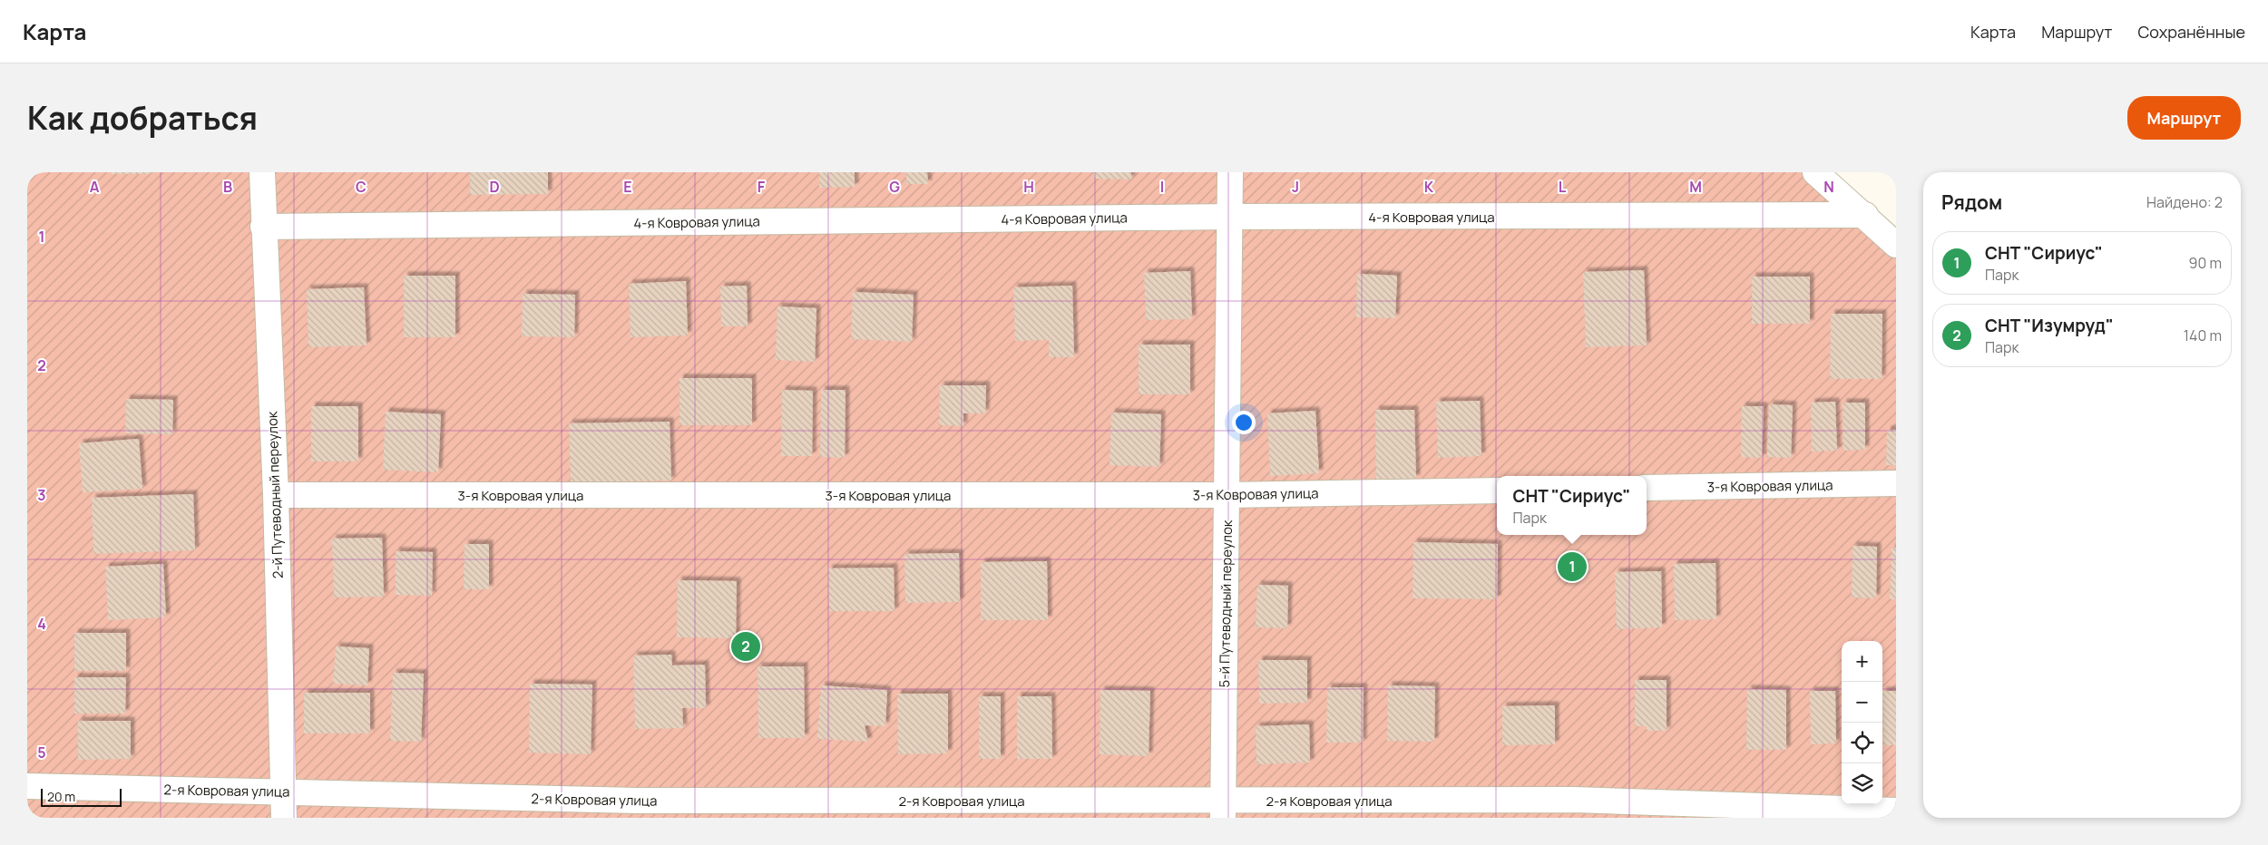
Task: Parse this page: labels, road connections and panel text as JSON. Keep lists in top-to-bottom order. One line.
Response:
{"streets":{"street":["4-я Ковровая улица","3-я Ковровая улица","2-й Путеводный переулок","5-й Путеводный переулок","2-я Ковровая улица"]},"crossings":[["4-я Ковровая улица","2-й Путеводный переулок"],["4-я Ковровая улица","5-й Путеводный переулок"],["3-я Ковровая улица","2-й Путеводный переулок"],["3-я Ковровая улица","5-й Путеводный переулок"],["2-й Путеводный переулок","2-я Ковровая улица"],["5-й Путеводный переулок","2-я Ковровая улица"]],"scale_bar":"20 m","page":{"header":"Карта","nav":["Карта","Маршрут","Сохранённые"],"title":"Как добраться","buttons":"Маршрут","heading":["Рядом","Найдено: 2"],"list":[{"mark":"1","name":"СНТ \"Сириус\"","note":"Парк","value":"90 m"},{"mark":"2","name":"СНТ \"Изумруд\"","note":"Парк","value":"140 m"}],"popup":["СНТ \"Сириус\"","Парк"],"pins":["1","2"],"map_buttons":["+","−"],"scale":"20 m"},"grid":{"columns":["A","B","C","D","E","F","G","H","I","J","K","L","M","N"],"rows":["1","2","3","4","5"]}}
